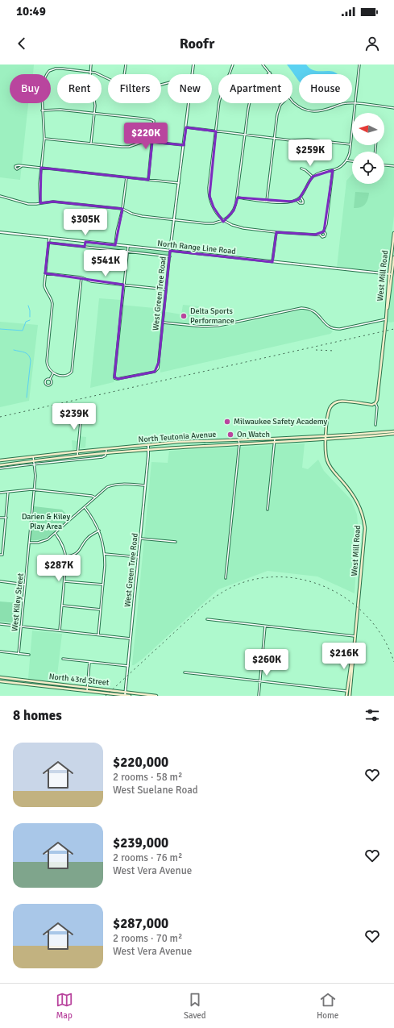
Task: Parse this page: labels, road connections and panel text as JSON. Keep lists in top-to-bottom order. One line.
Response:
{"streets":{"main road":["West Mill Road","North Teutonia Avenue","North 43rd Street"],"street":["North Range Line Road","West Green Tree Road","West Kiley Street"]},"crossings":[["North Range Line Road","West Mill Road"],["North Range Line Road","West Green Tree Road"],["West Mill Road","North Teutonia Avenue"],["West Green Tree Road","North Teutonia Avenue"],["West Green Tree Road","North 43rd Street"],["North Teutonia Avenue","West Kiley Street"]],"parks":["Darien & Kiley Play Area"],"places":["Delta Sports Performance","Milwaukee Safety Academy","On Watch"],"north":"left","page":{"status":"10:49","header":"Roofr","chip":["Buy","Rent","Filters","New","Apartment","House"],"price":["$220K","$259K","$305K","$541K","$239K","$287K","$216K","$260K"],"heading":"8 homes","list":[{"name":"$220,000","note":"2 rooms · 58 m² · West Suelane Road"},{"name":"$239,000","note":"2 rooms · 76 m² · West Vera Avenue"},{"name":"$287,000","note":"2 rooms · 70 m² · West Vera Avenue"}],"tabs":["Map","Saved","Home"]}}
